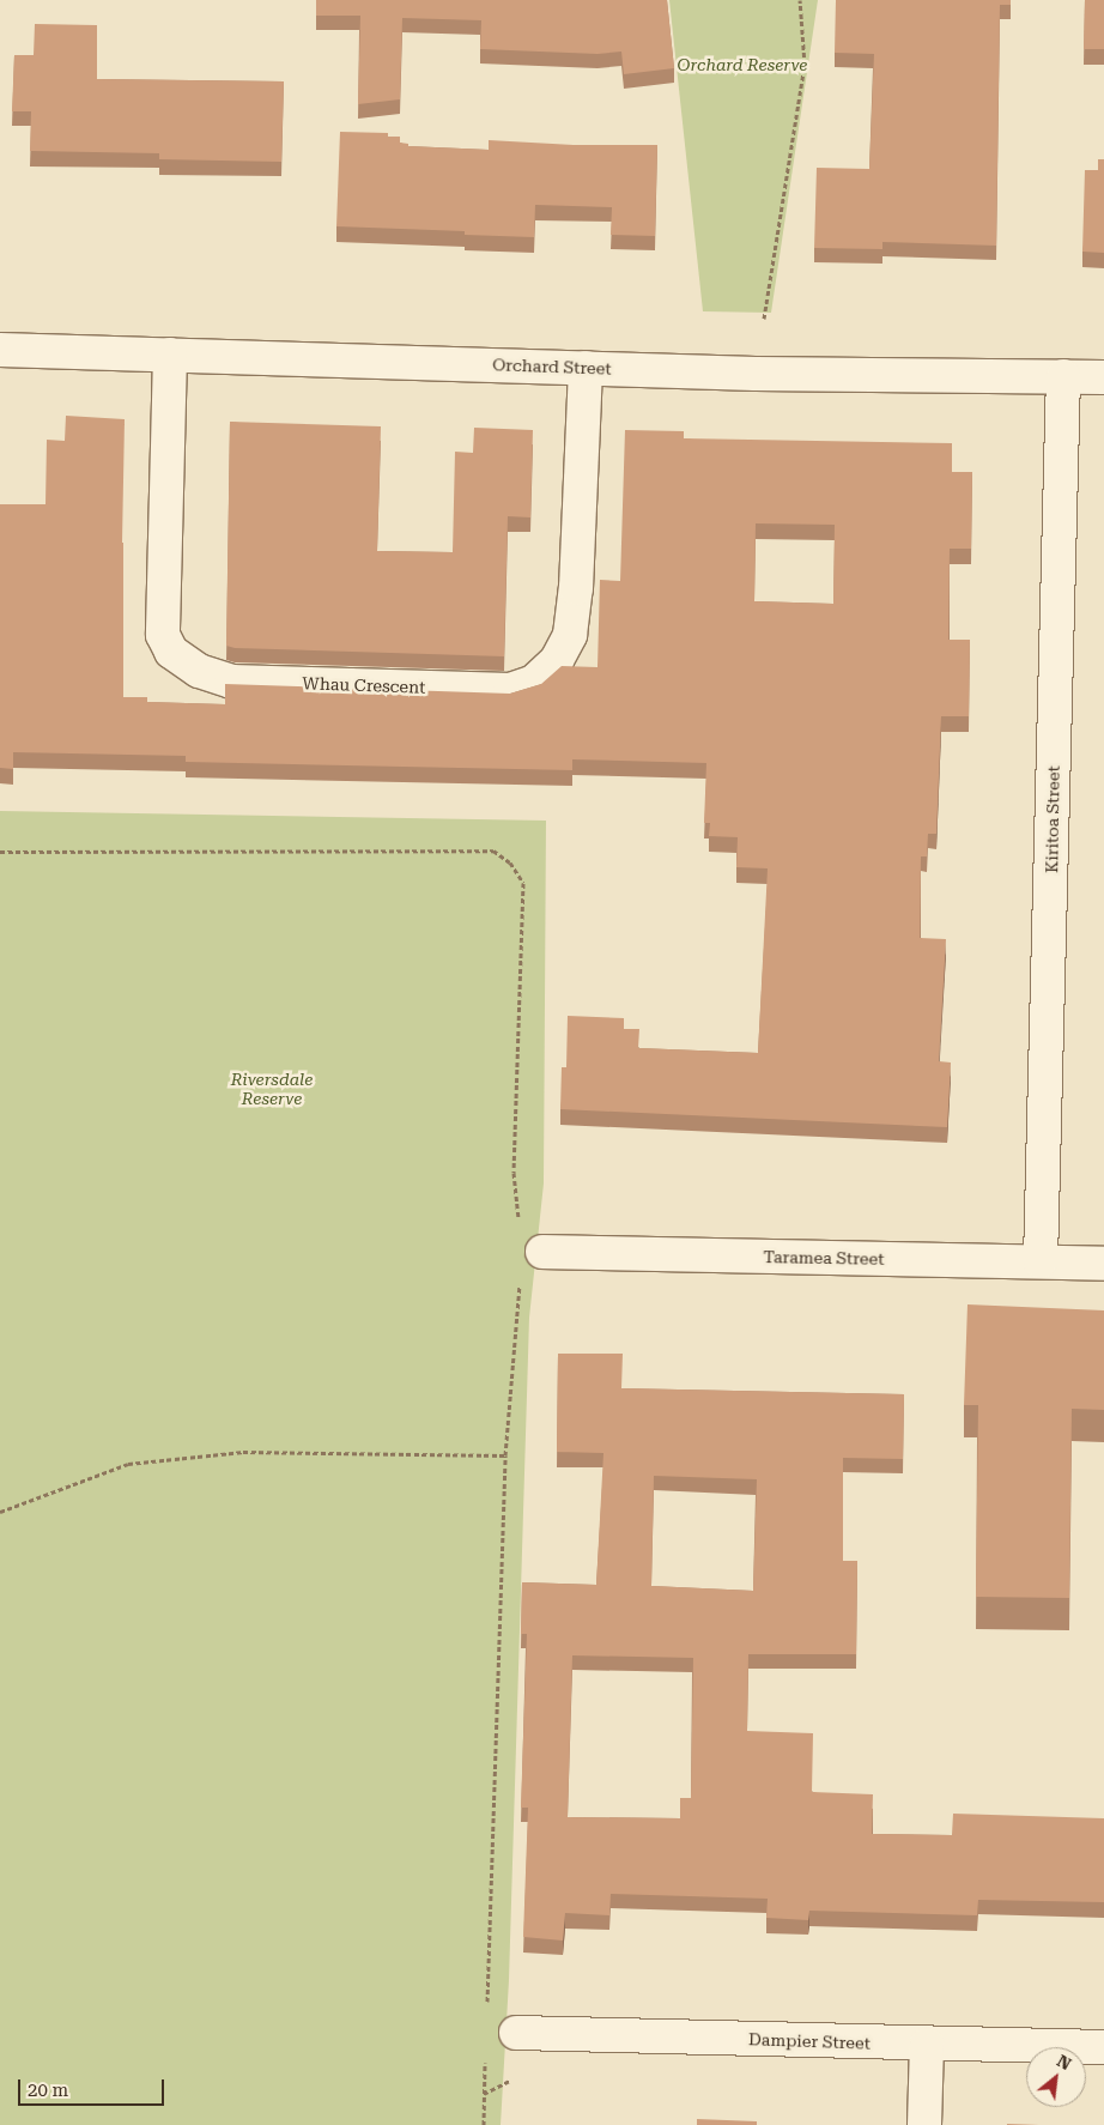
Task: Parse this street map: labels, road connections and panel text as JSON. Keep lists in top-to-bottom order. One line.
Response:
{"streets":{"street":["Orchard Street","Whau Crescent","Kiritoa Street","Taramea Street","Dampier Street"]},"crossings":[["Orchard Street","Whau Crescent"],["Orchard Street","Kiritoa Street"],["Kiritoa Street","Taramea Street"]],"parks":["Orchard Reserve","Riversdale Reserve"],"scale_bar":"20 m","north":"top right"}
